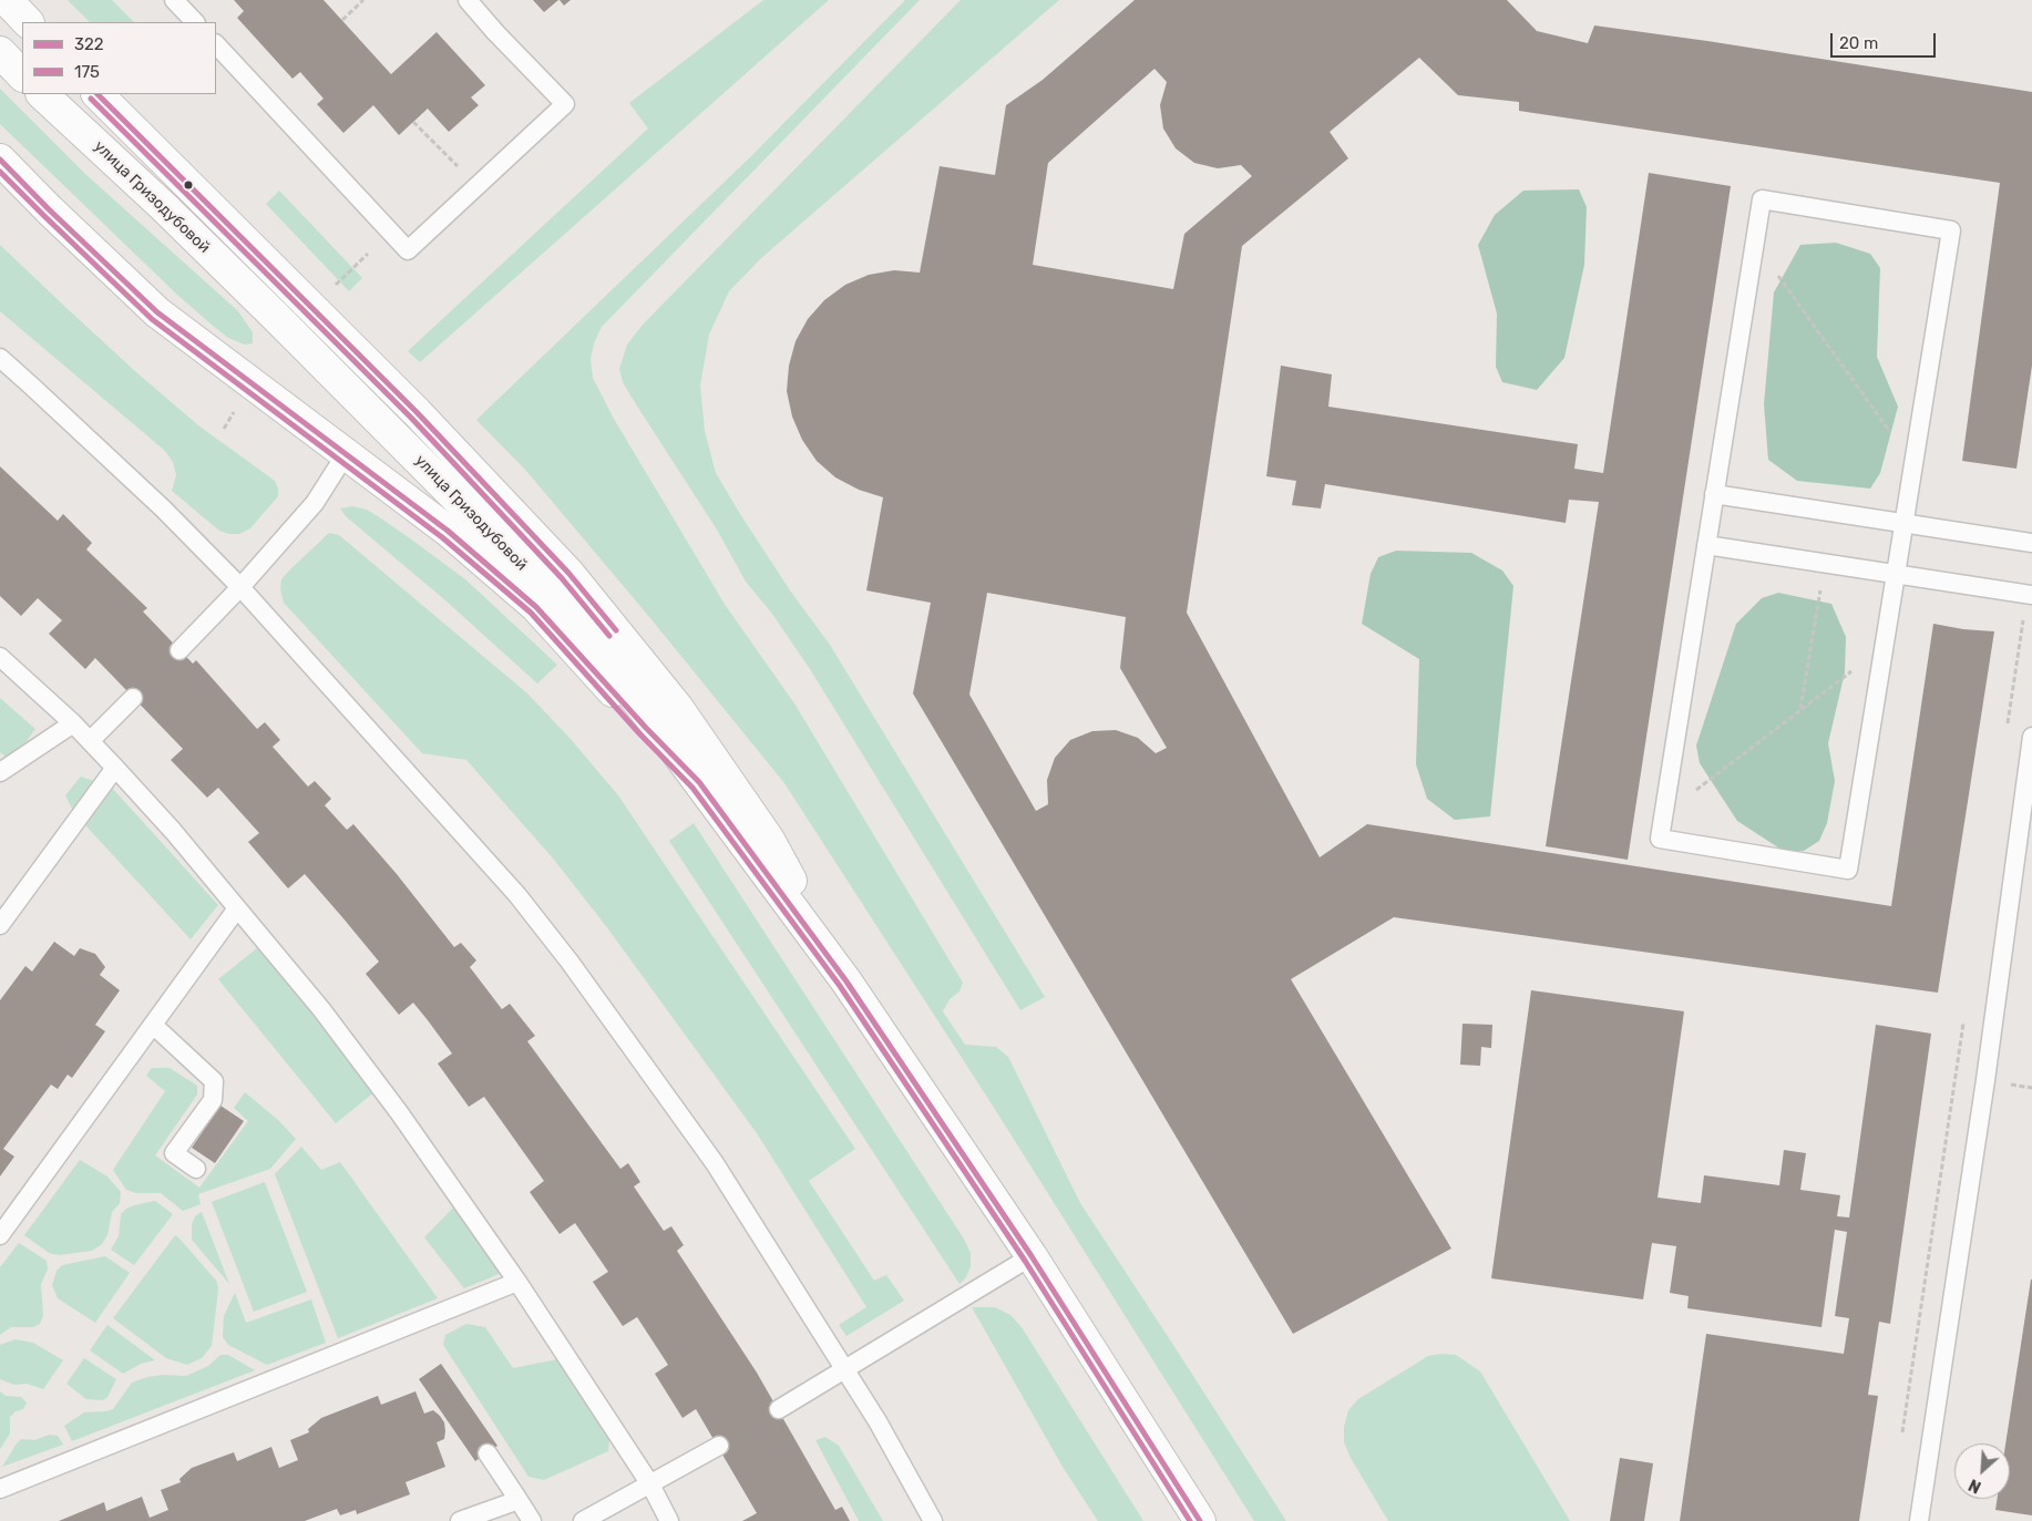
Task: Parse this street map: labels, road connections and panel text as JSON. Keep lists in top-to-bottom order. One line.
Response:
{"streets":{"street":["улица Гризодубовой"]},"lines":["transit line 322","transit line 175"],"legend":["322","175"],"scale_bar":"20 m","north":"bottom left"}
